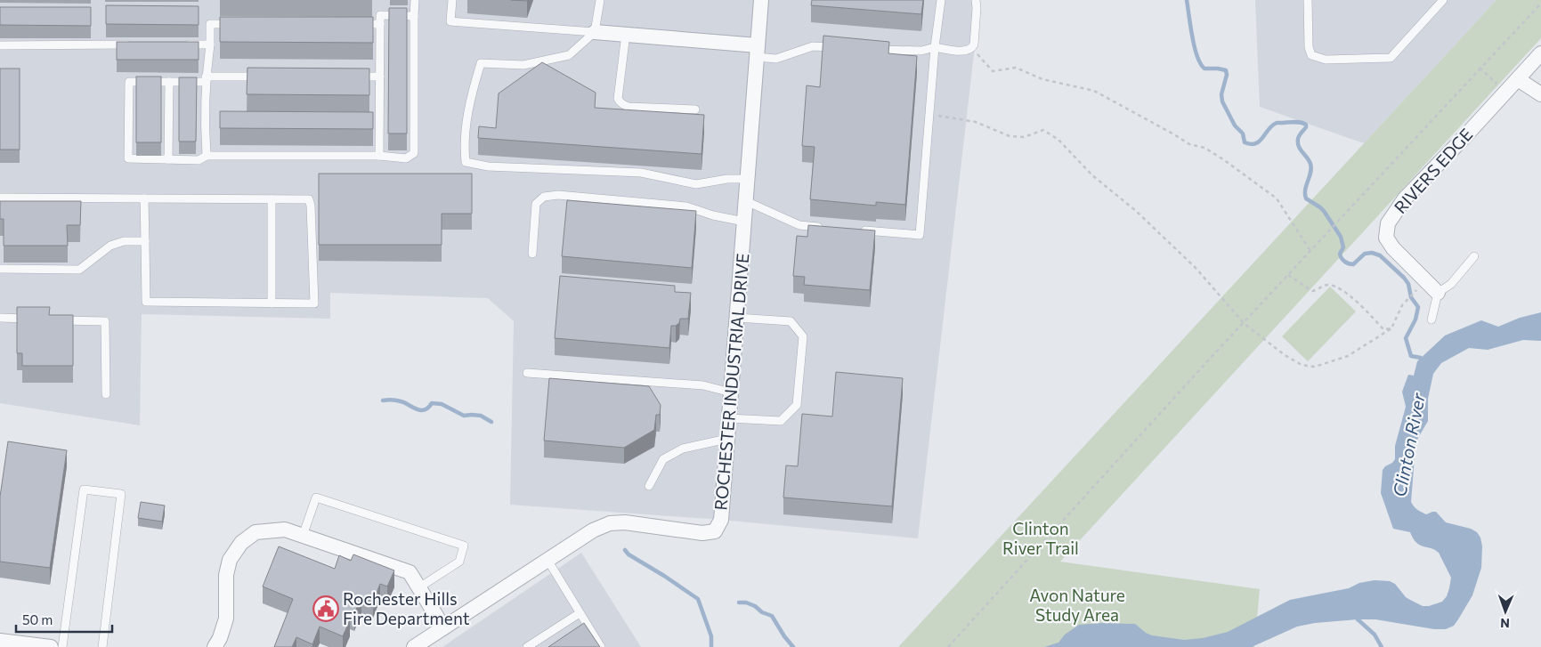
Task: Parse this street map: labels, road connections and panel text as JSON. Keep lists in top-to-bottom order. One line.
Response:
{"streets":{"street":["RIVERS EDGE","ROCHESTER INDUSTRIAL DRIVE"]},"water":["Clinton River"],"parks":["Clinton River Trail","Avon Nature Study Area"],"places":{"public building":["Rochester Hills Fire Department"]},"scale_bar":"50 m","north":"bottom"}
